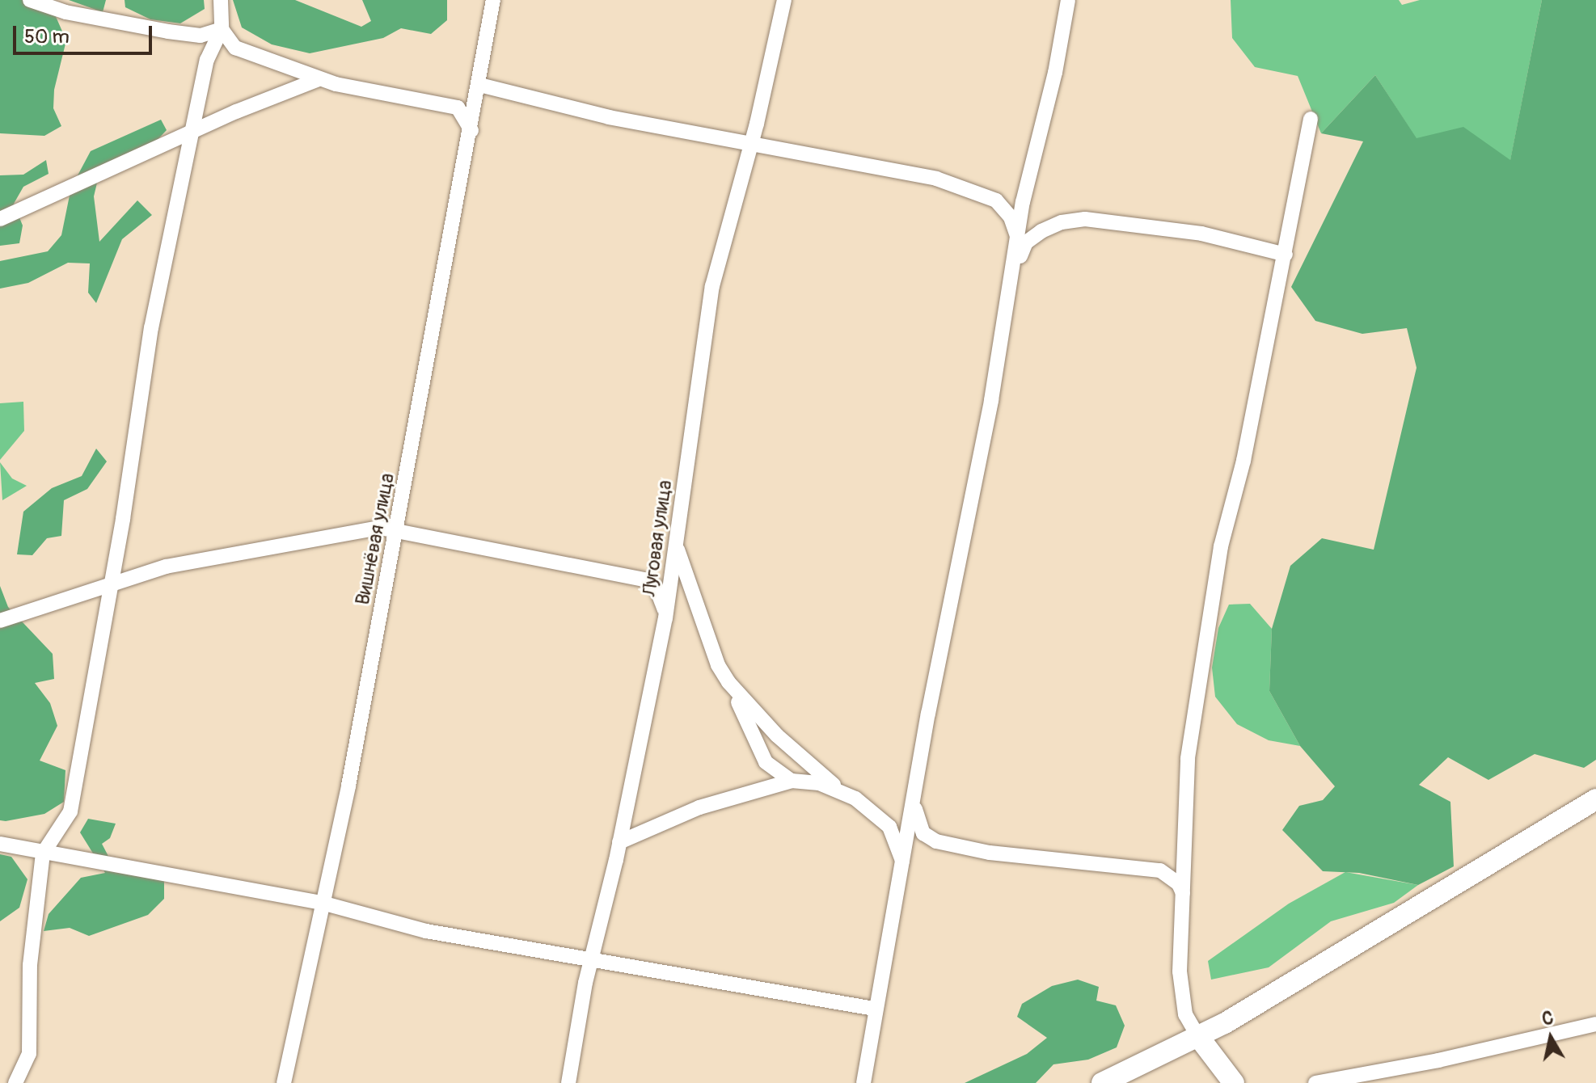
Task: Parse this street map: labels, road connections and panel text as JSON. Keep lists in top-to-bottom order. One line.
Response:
{"streets":{"street":["Луговая улица","Вишнёвая улица"]},"scale_bar":"50 m","north":"top"}
